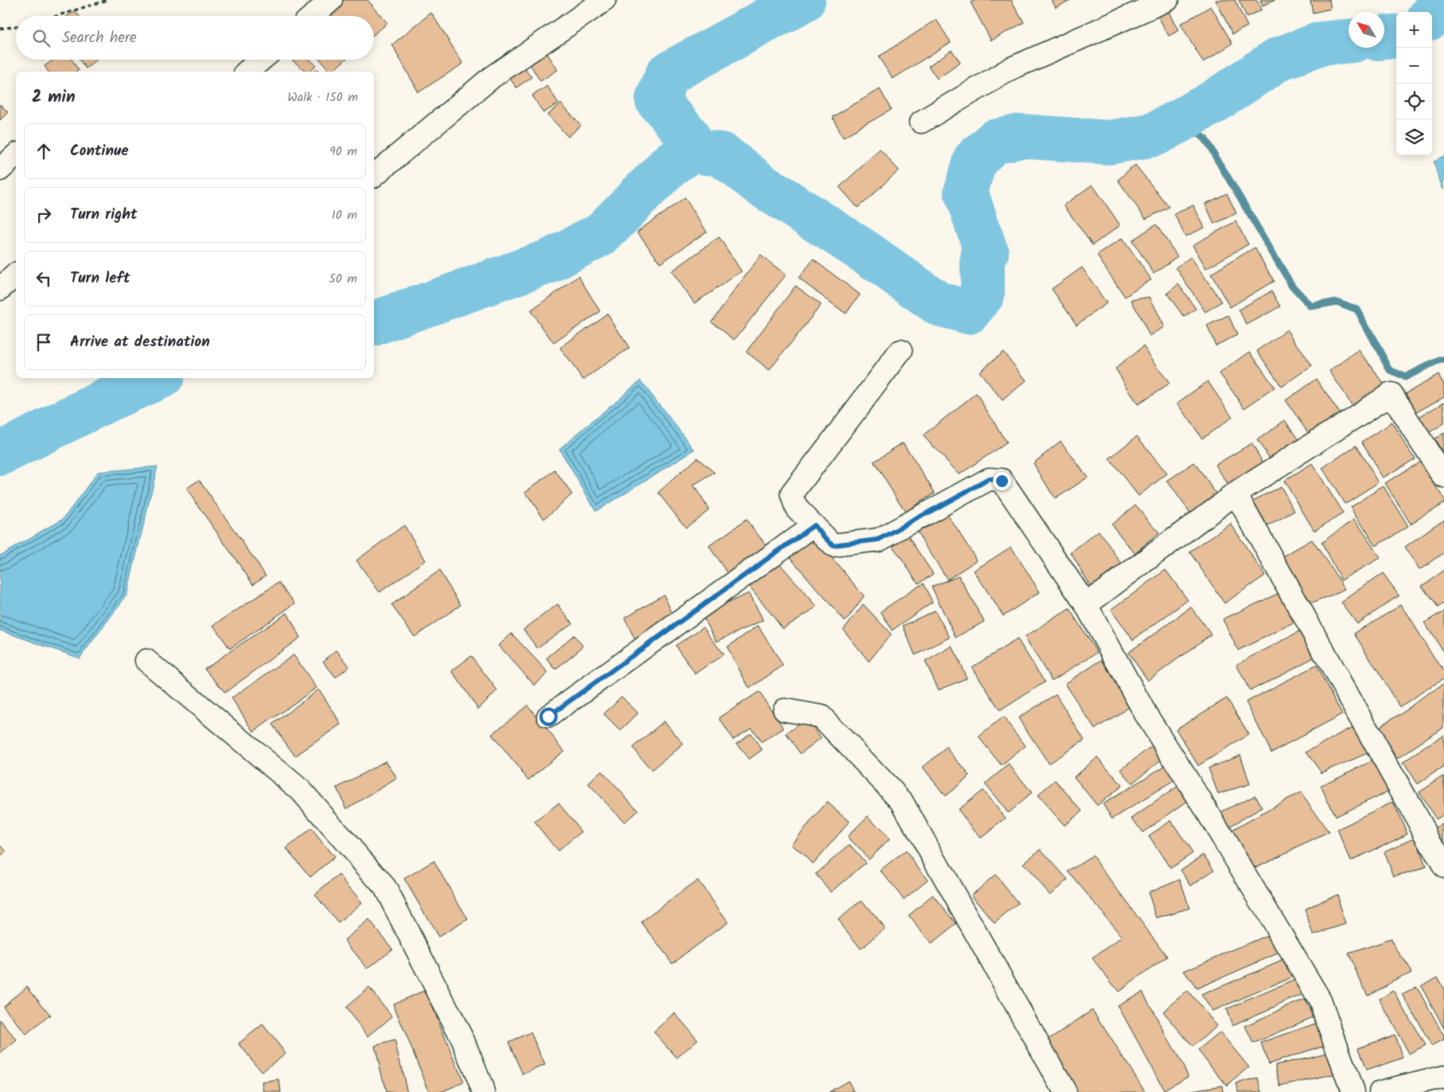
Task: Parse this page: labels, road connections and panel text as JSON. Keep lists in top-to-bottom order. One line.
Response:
{"north":"top left","page":{"map_buttons":["+","−"],"search":"Search here","heading":["2 min","Walk · 150 m"],"list":[["Continue","90 m"],["Turn right","10 m"],["Turn left","50 m"],"Arrive at destination"]}}
